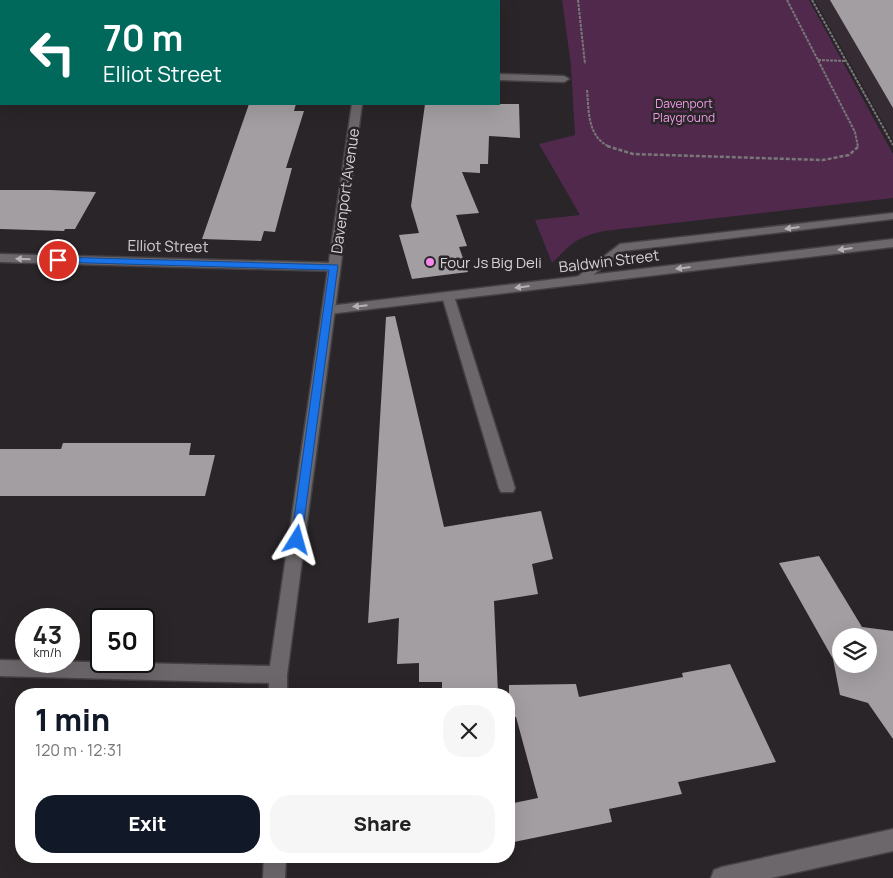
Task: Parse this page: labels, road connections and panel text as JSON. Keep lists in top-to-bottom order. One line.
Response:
{"streets":{"street":["Davenport Avenue","Elliot Street","Baldwin Street"]},"crossings":[["Davenport Avenue","Elliot Street"],["Davenport Avenue","Baldwin Street"]],"one_way":["Elliot Street"],"parks":["Davenport Playground"],"places":["Four Js Big Deli"],"page":{"turn":["70 m","Elliot Street"],"speed":"43 km/h","limit":"50","heading":["1 min","120 m · 12:31"],"buttons":["Exit","Share"]}}
